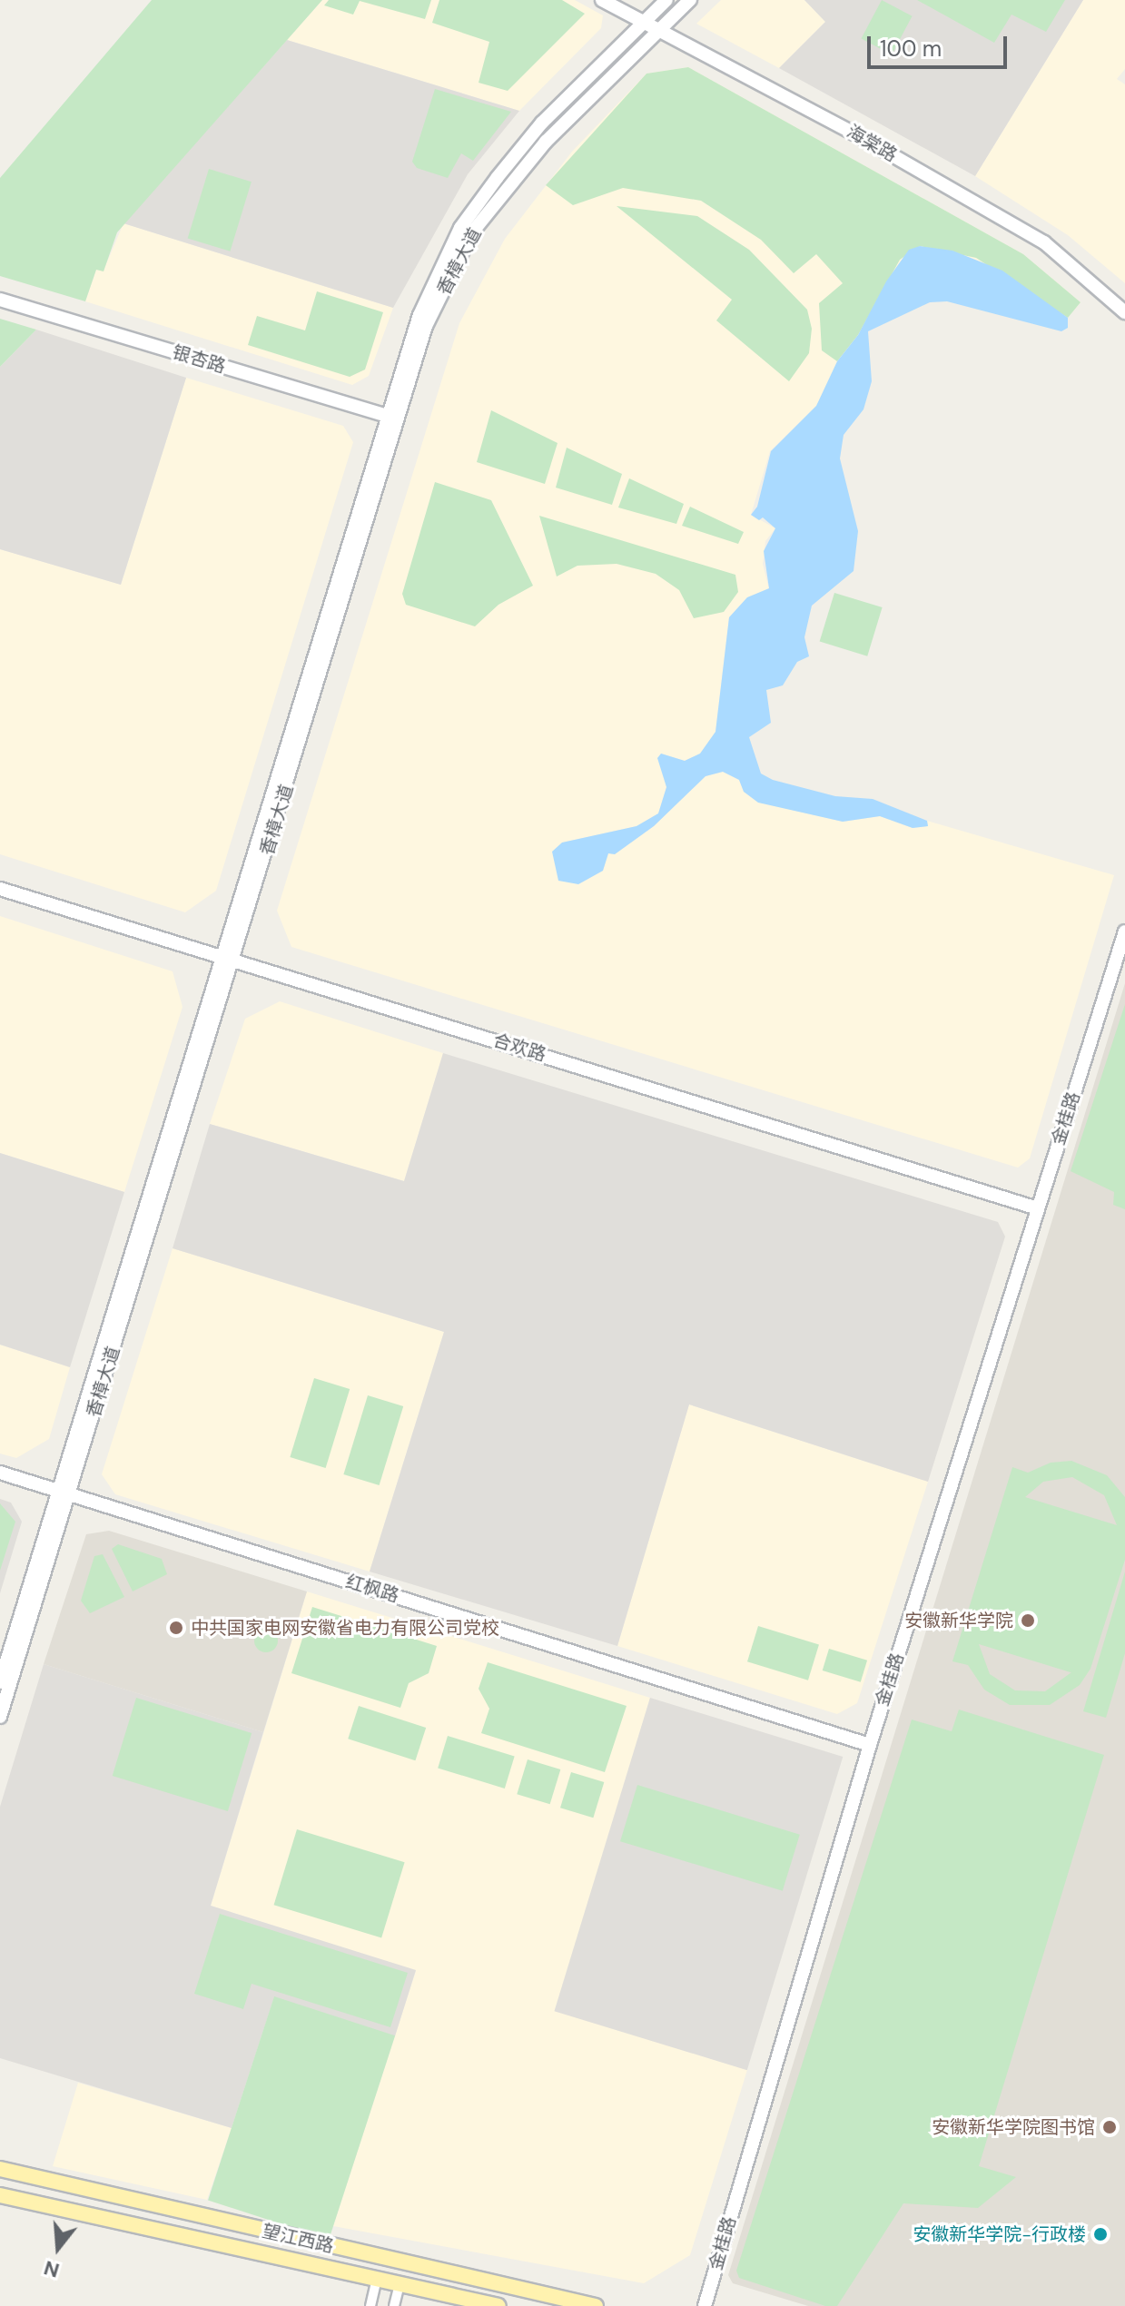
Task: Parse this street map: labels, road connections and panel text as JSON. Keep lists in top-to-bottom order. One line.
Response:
{"streets":{"main road":["望江西路"],"street":["海棠路","香樟大道","银杏路","合欢路","金桂路","红枫路"]},"crossings":[["海棠路","香樟大道"],["香樟大道","银杏路"],["香樟大道","合欢路"],["香樟大道","红枫路"],["合欢路","金桂路"],["金桂路","红枫路"]],"places":["安徽新华学院","中共国家电网安徽省电力有限公司党校","安徽新华学院图书馆","安徽新华学院-行政楼"],"scale_bar":"100 m","north":"bottom"}
